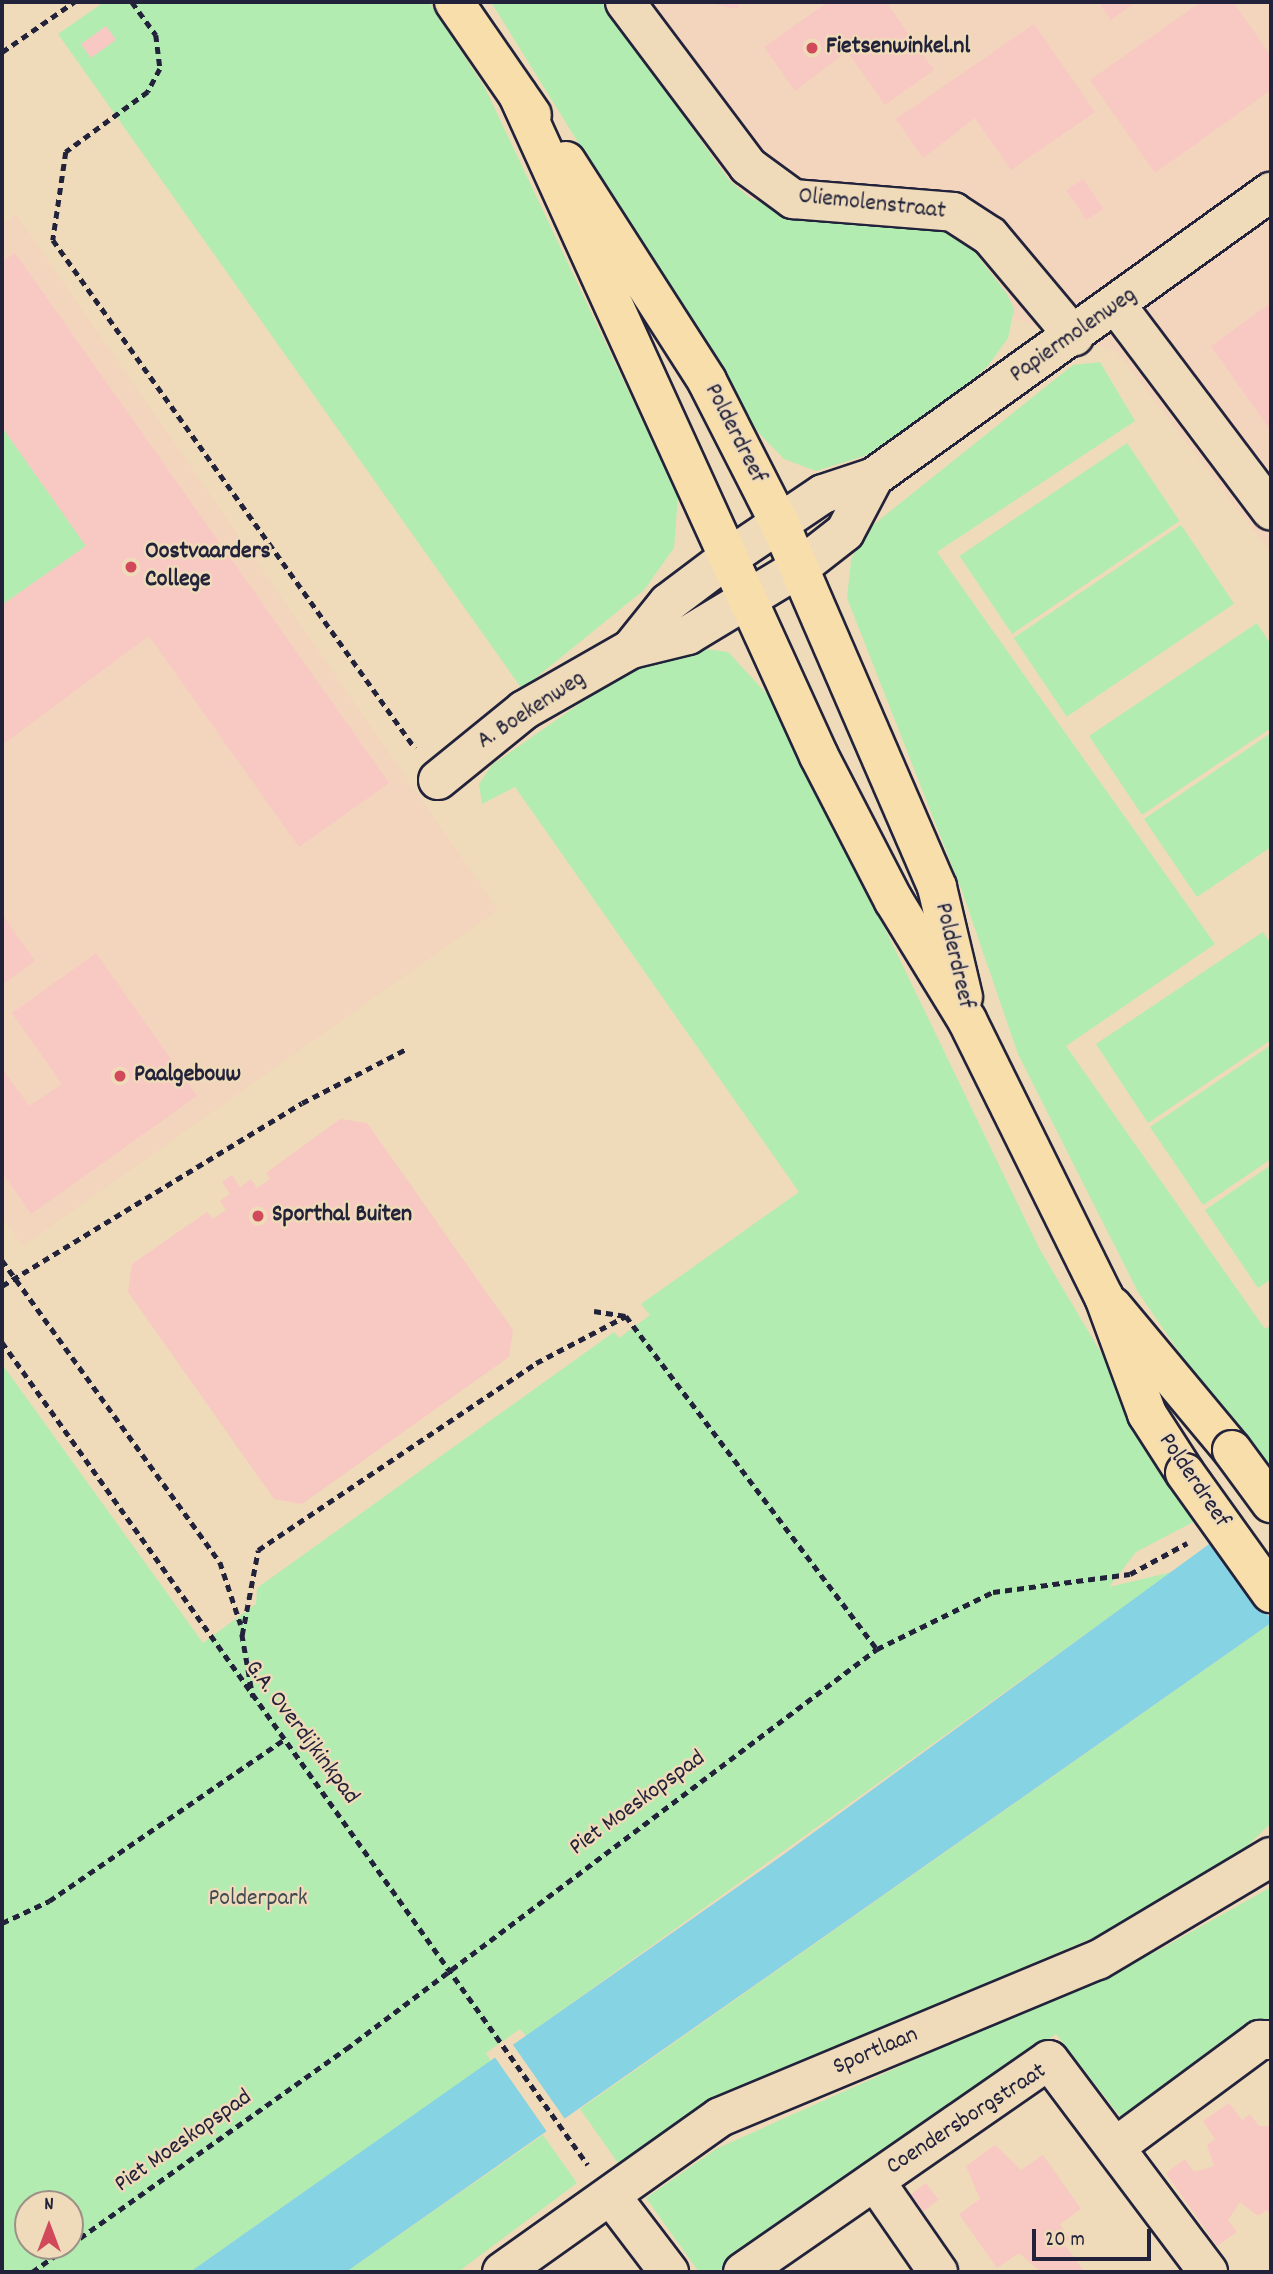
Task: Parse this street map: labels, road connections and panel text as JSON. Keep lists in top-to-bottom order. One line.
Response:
{"streets":{"main road":["Polderdreef"],"street":["Oliemolenstraat","Papiermolenweg","A. Boekenweg","Sportlaan","Coendersborgstraat"],"path":["G.A. Overdijkinkpad","Piet Moeskopspad"]},"crossings":[["Oliemolenstraat","Papiermolenweg"],["Papiermolenweg","Polderdreef"],["Papiermolenweg","A. Boekenweg"],["Polderdreef","A. Boekenweg"],["G.A. Overdijkinkpad","Piet Moeskopspad"]],"parks":["Polderpark"],"places":["Fietsenwinkel.nl","Oostvaarders College","Paalgebouw","Sporthal Buiten"],"scale_bar":"20 m","north":"top"}
